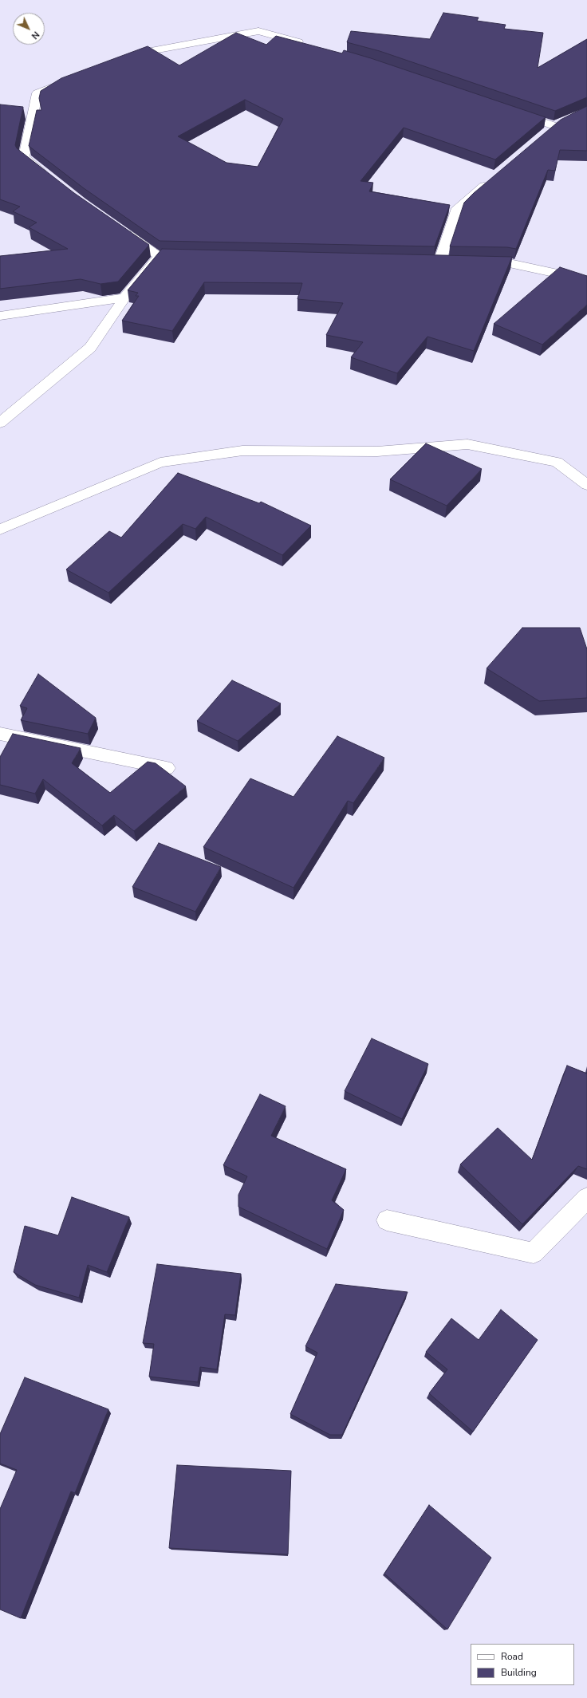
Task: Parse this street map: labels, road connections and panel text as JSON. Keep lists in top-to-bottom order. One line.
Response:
{"legend":["Road","Building"],"north":"bottom right"}
